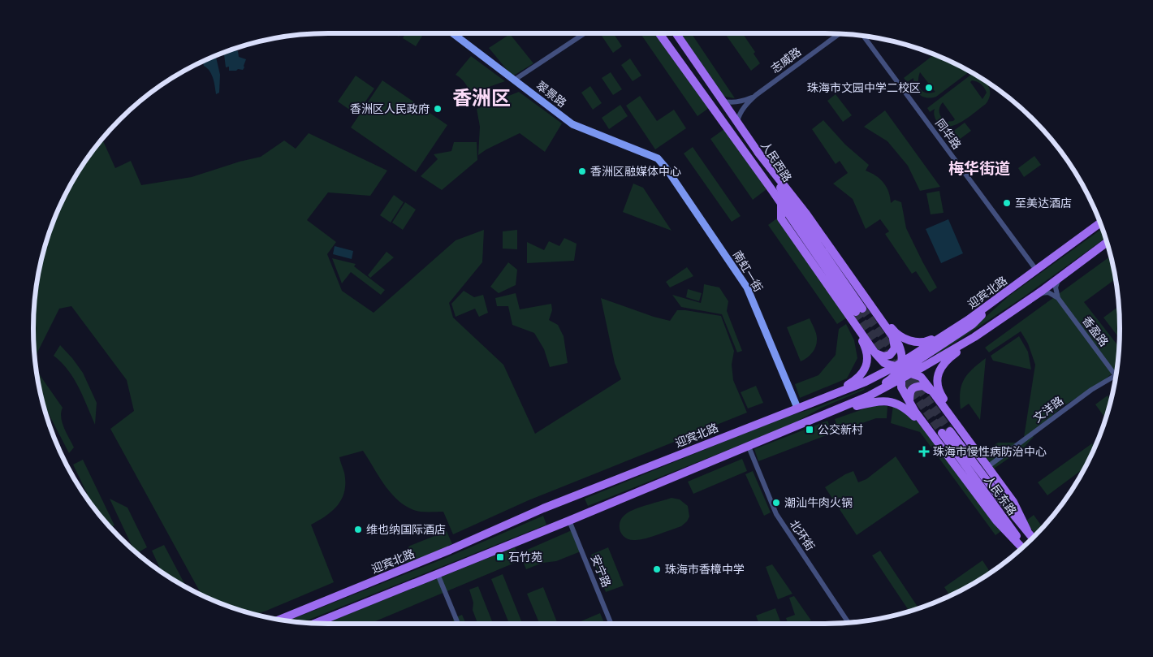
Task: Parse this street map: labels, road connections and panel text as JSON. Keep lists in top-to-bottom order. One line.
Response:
{"streets":{"main road":["翠景路","人民西路","南虹一街","迎宾北路","人民东路"],"street":["志威路","同华路","香盈路","文洋路","北环街","安宁路"]},"crossings":[["志威路","人民西路"],["翠景路","南虹一街"],["同华路","迎宾北路"],["南虹一街","迎宾北路"],["迎宾北路","北环街"],["迎宾北路","安宁路"]],"districts":["香洲区","梅华街道"],"places":{"other":["珠海市文园中学二校区","香洲区人民政府","香洲区融媒体中心","至美达酒店","潮汕牛肉火锅","维也纳国际酒店","珠海市香樟中学"],"transit":["公交新村","石竹苑"],"health":["珠海市慢性病防治中心"]}}
